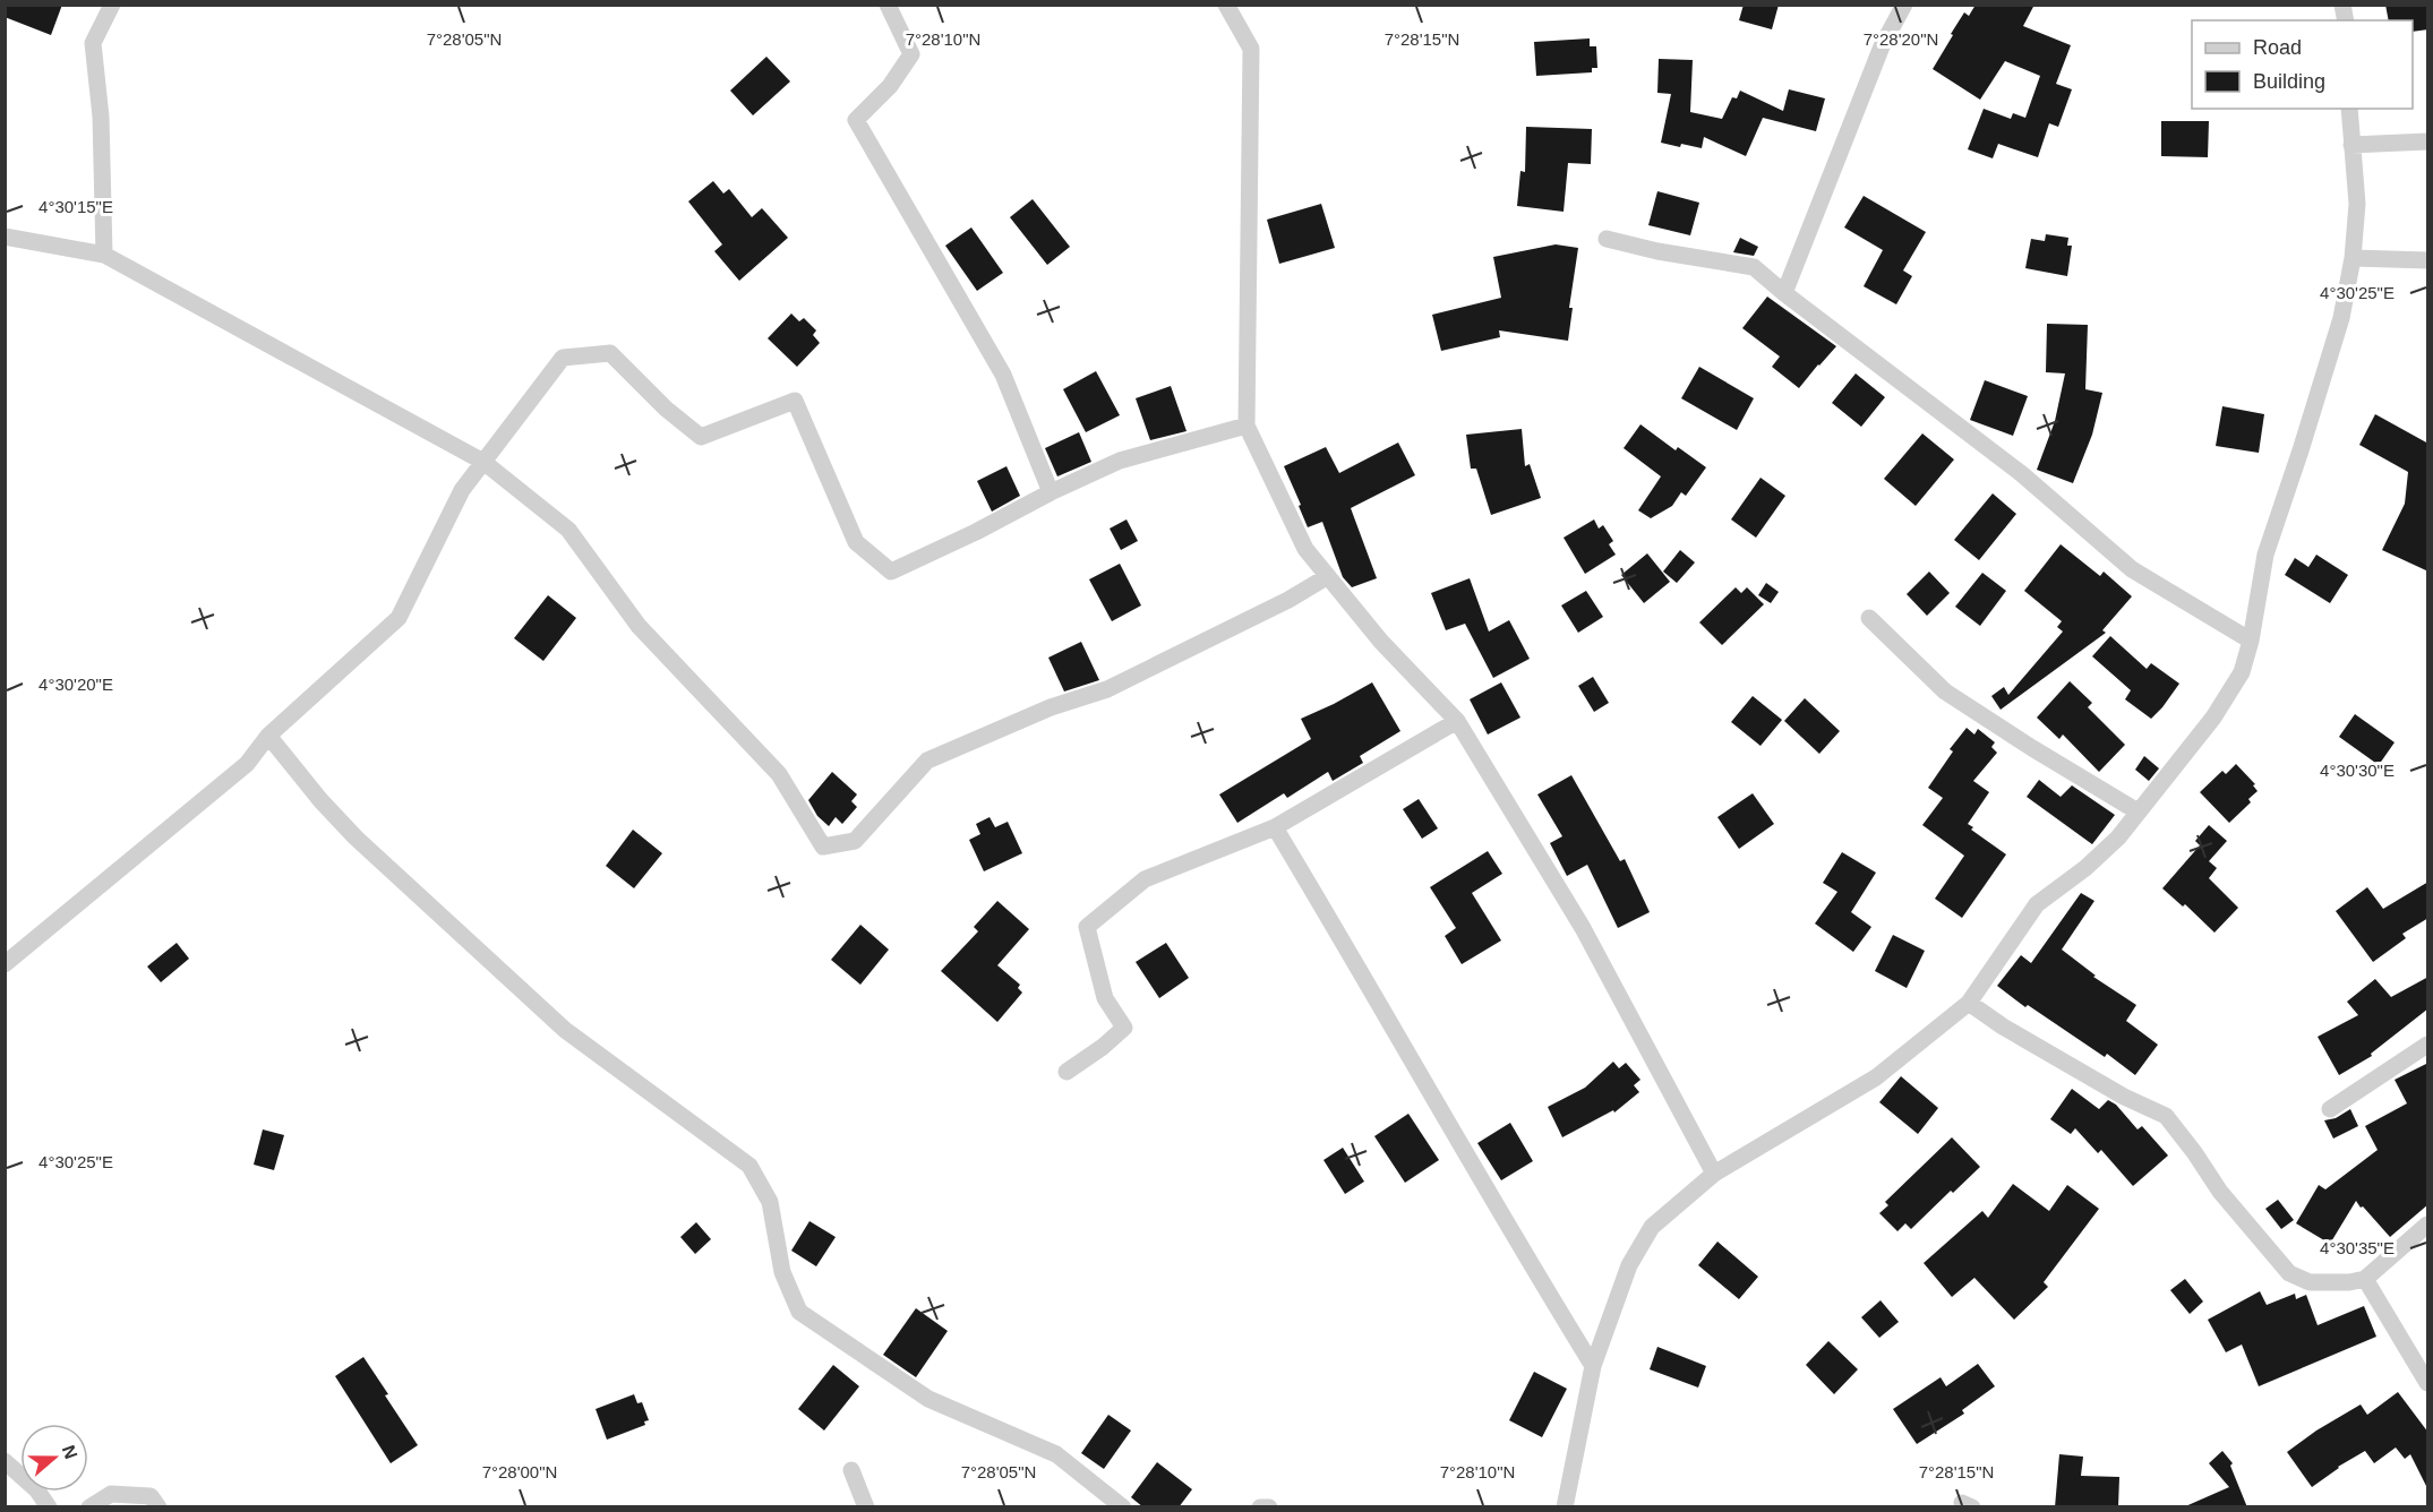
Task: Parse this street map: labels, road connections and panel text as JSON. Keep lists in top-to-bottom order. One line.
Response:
{"legend":["Road","Building"],"north":"right","coordinates":["7°28'05\"N","7°28'10\"N","7°28'15\"N","7°28'20\"N","4°30'15\"E","4°30'25\"E","4°30'20\"E","4°30'30\"E","4°30'35\"E","7°28'00\"N"]}
